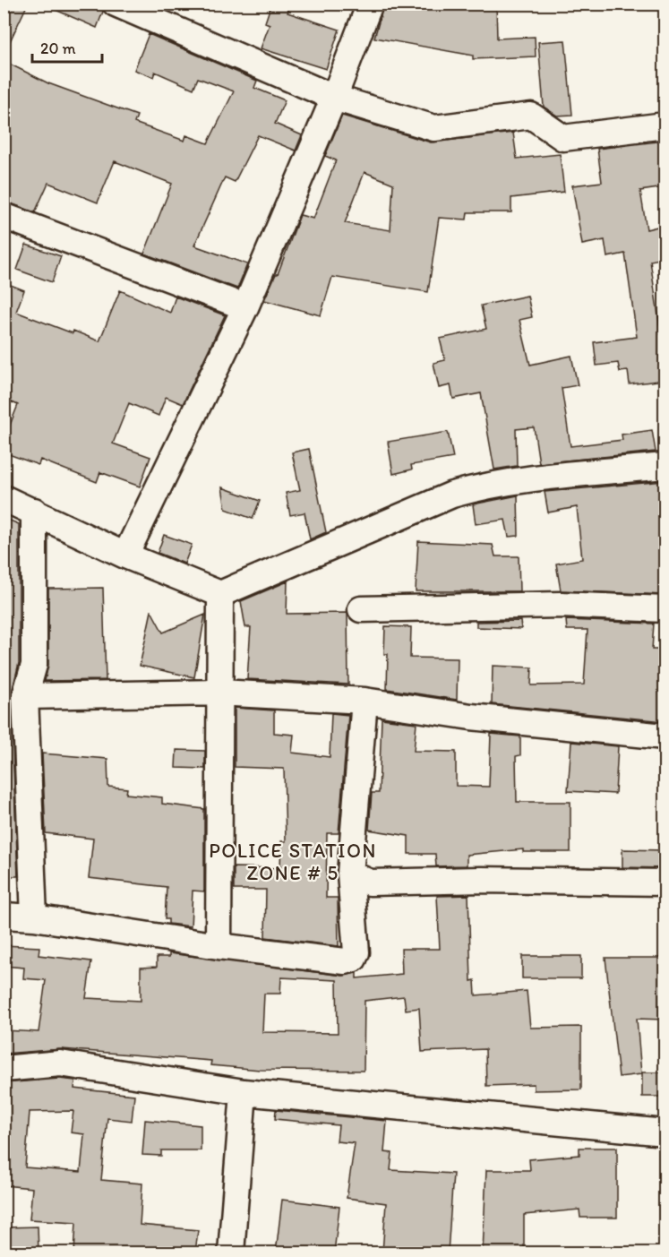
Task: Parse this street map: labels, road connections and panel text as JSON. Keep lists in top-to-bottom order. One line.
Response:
{"districts":["POLICE STATION ZONE # 5"],"scale_bar":"20 m"}
